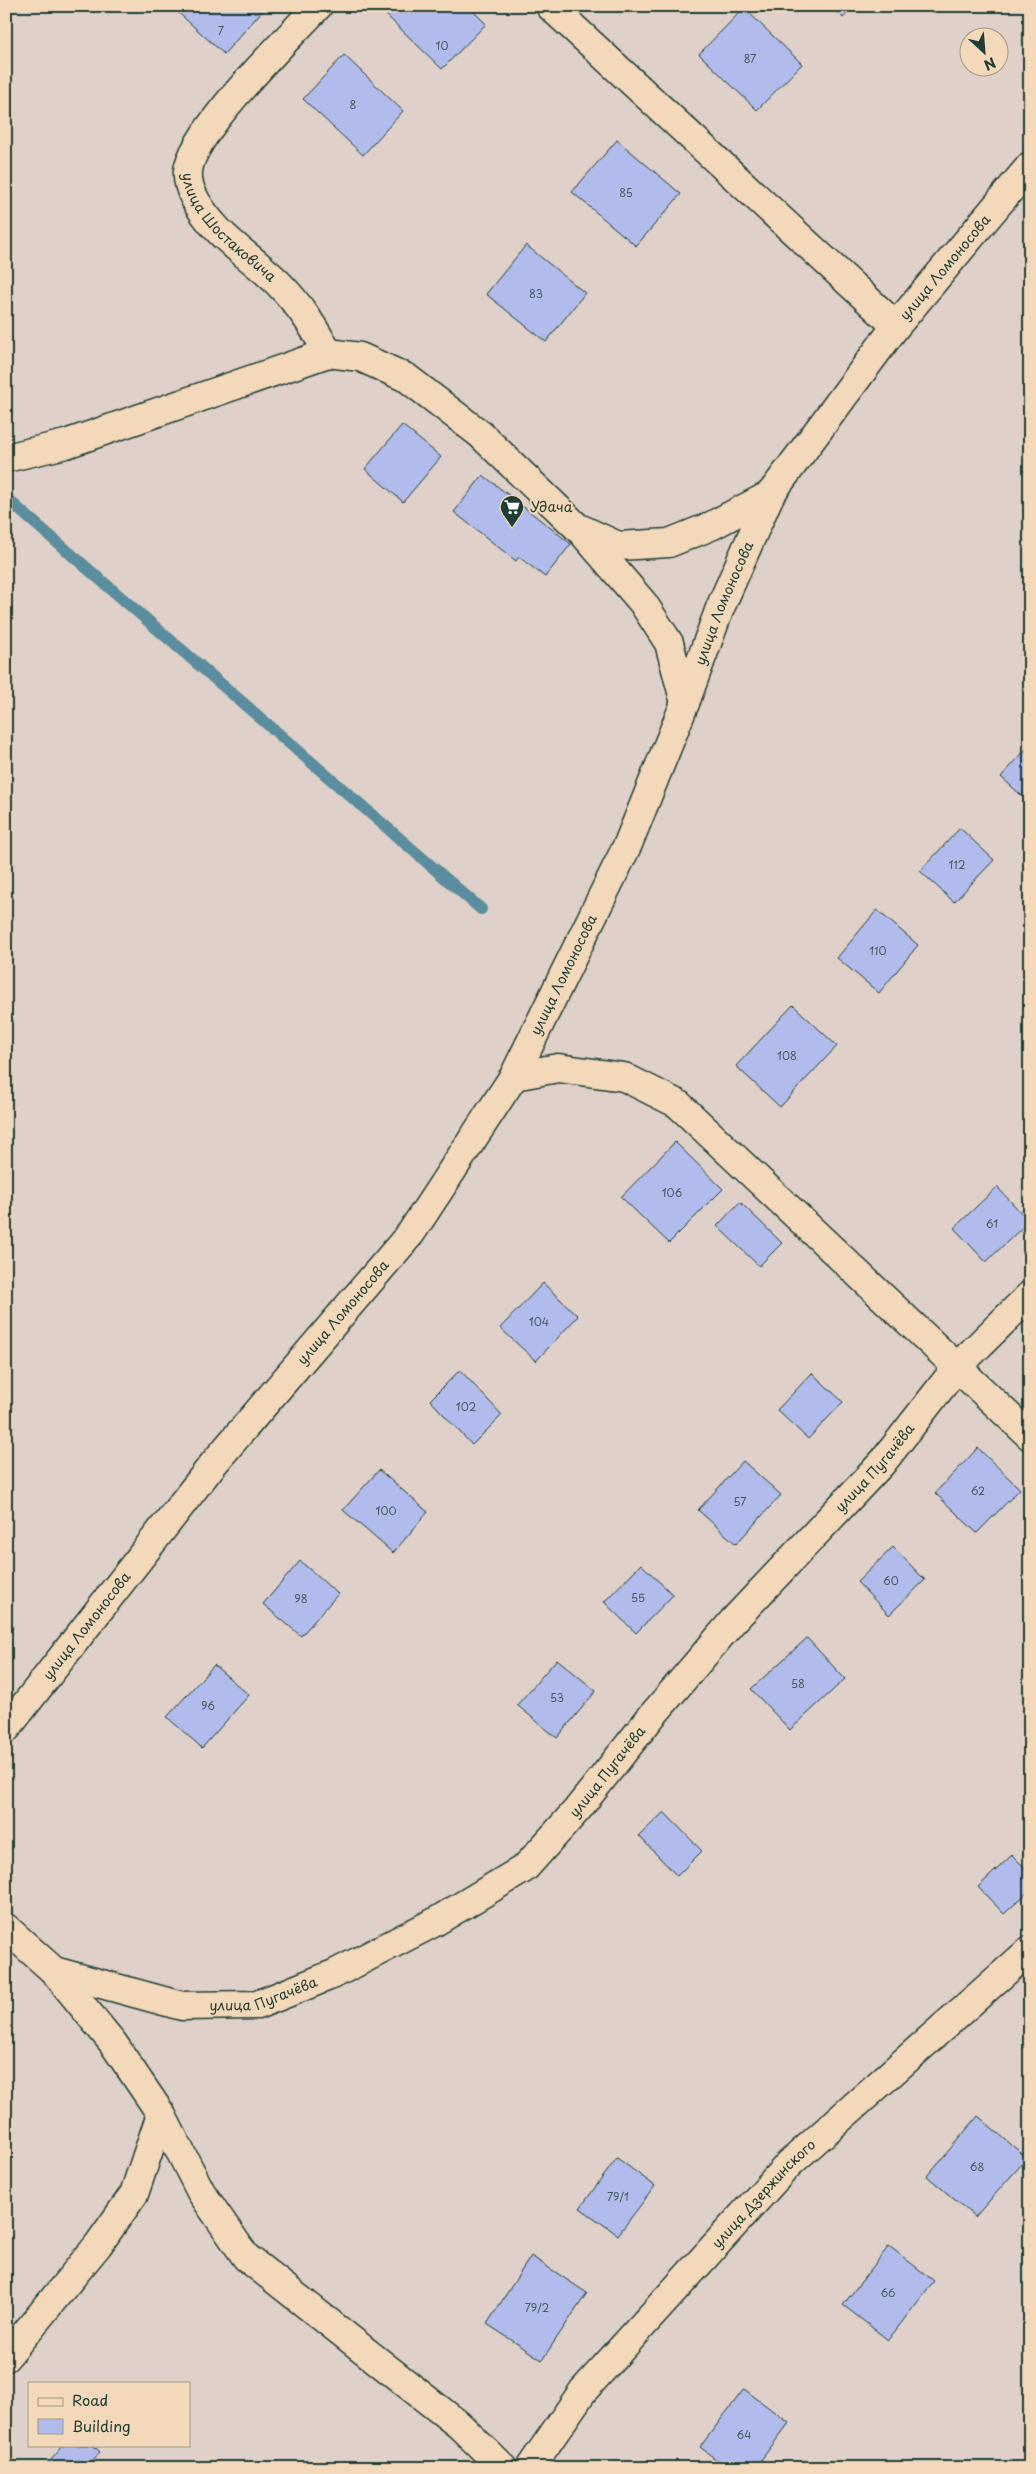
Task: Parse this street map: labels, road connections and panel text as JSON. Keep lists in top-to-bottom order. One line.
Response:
{"streets":{"street":["улица Шостаковича","улица Ломоносова","улица Пугачёва","улица Дзержинского"]},"places":{"supermarket":["Удача"]},"house_numbers":["7","10","87","8","85","83","112","110","108","106","61","104","102","62","57","100","60","55","98","58","53","96","68","79/1","66","79/2","64"],"legend":["Road","Building"],"north":"bottom right"}
